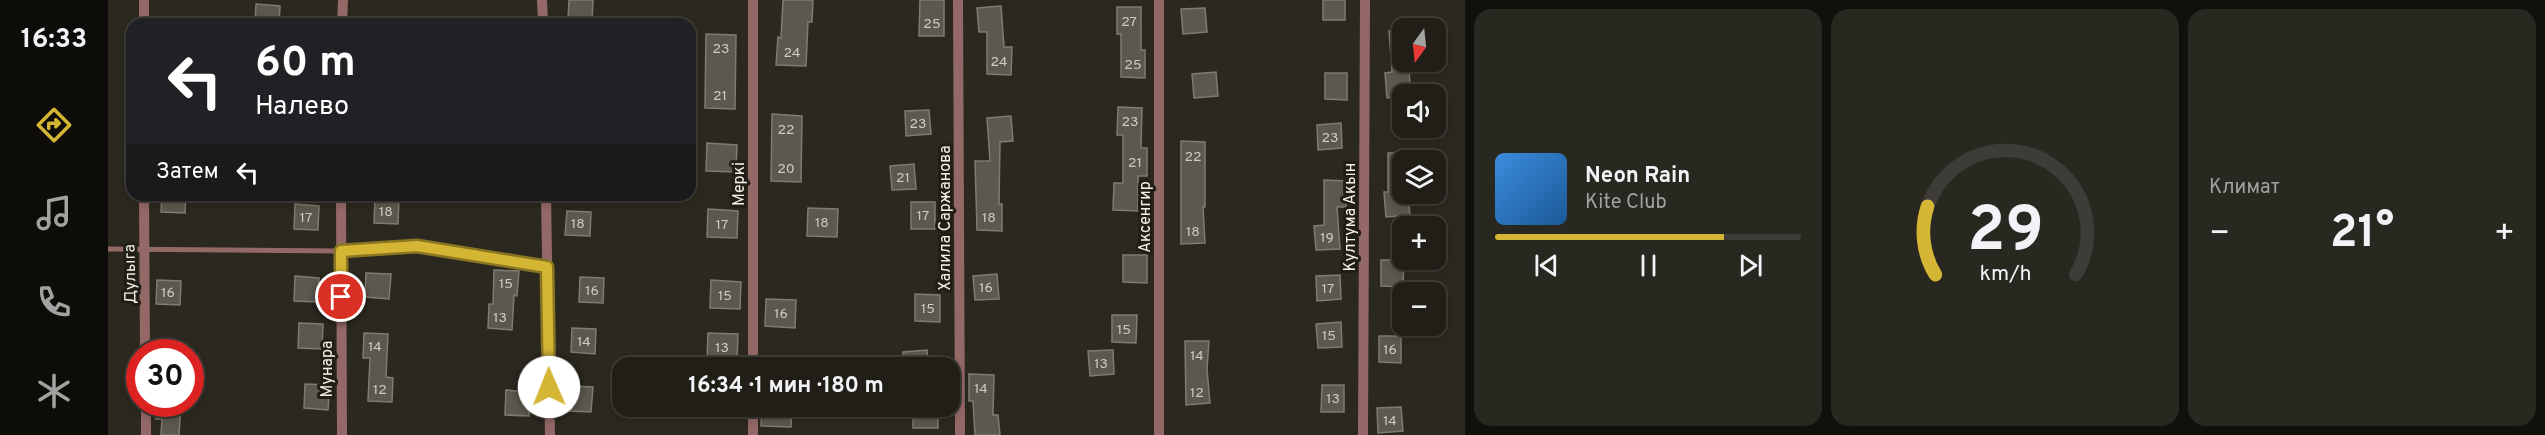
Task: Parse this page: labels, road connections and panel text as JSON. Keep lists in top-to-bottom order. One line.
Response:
{"streets":{"street":["Меркі","Аксенгир","Култума Акын","Халила Саржанова","Дулыга","Мунара"]},"house_numbers":["27","25","23","24","24","25","21","23","23","22","23","22","21","20","21","18","17","17","18","18","18","17","18","19","15","16","17","16","16","15","15","16","13","15","15","14","14","13","16","14","13","14","12","12","13","14"],"north":"bottom","page":{"tabs":"16:33","tile":"Климат","map_buttons":["+","−"],"turn":["60 m","Налево"],"then":"Затем","song":["Neon Rain","Kite Club"],"heat":["−","21°","+"],"limit":"30","trip":"16:34 · 1 мин · 180 m","gauge":["29","km/h"]}}
